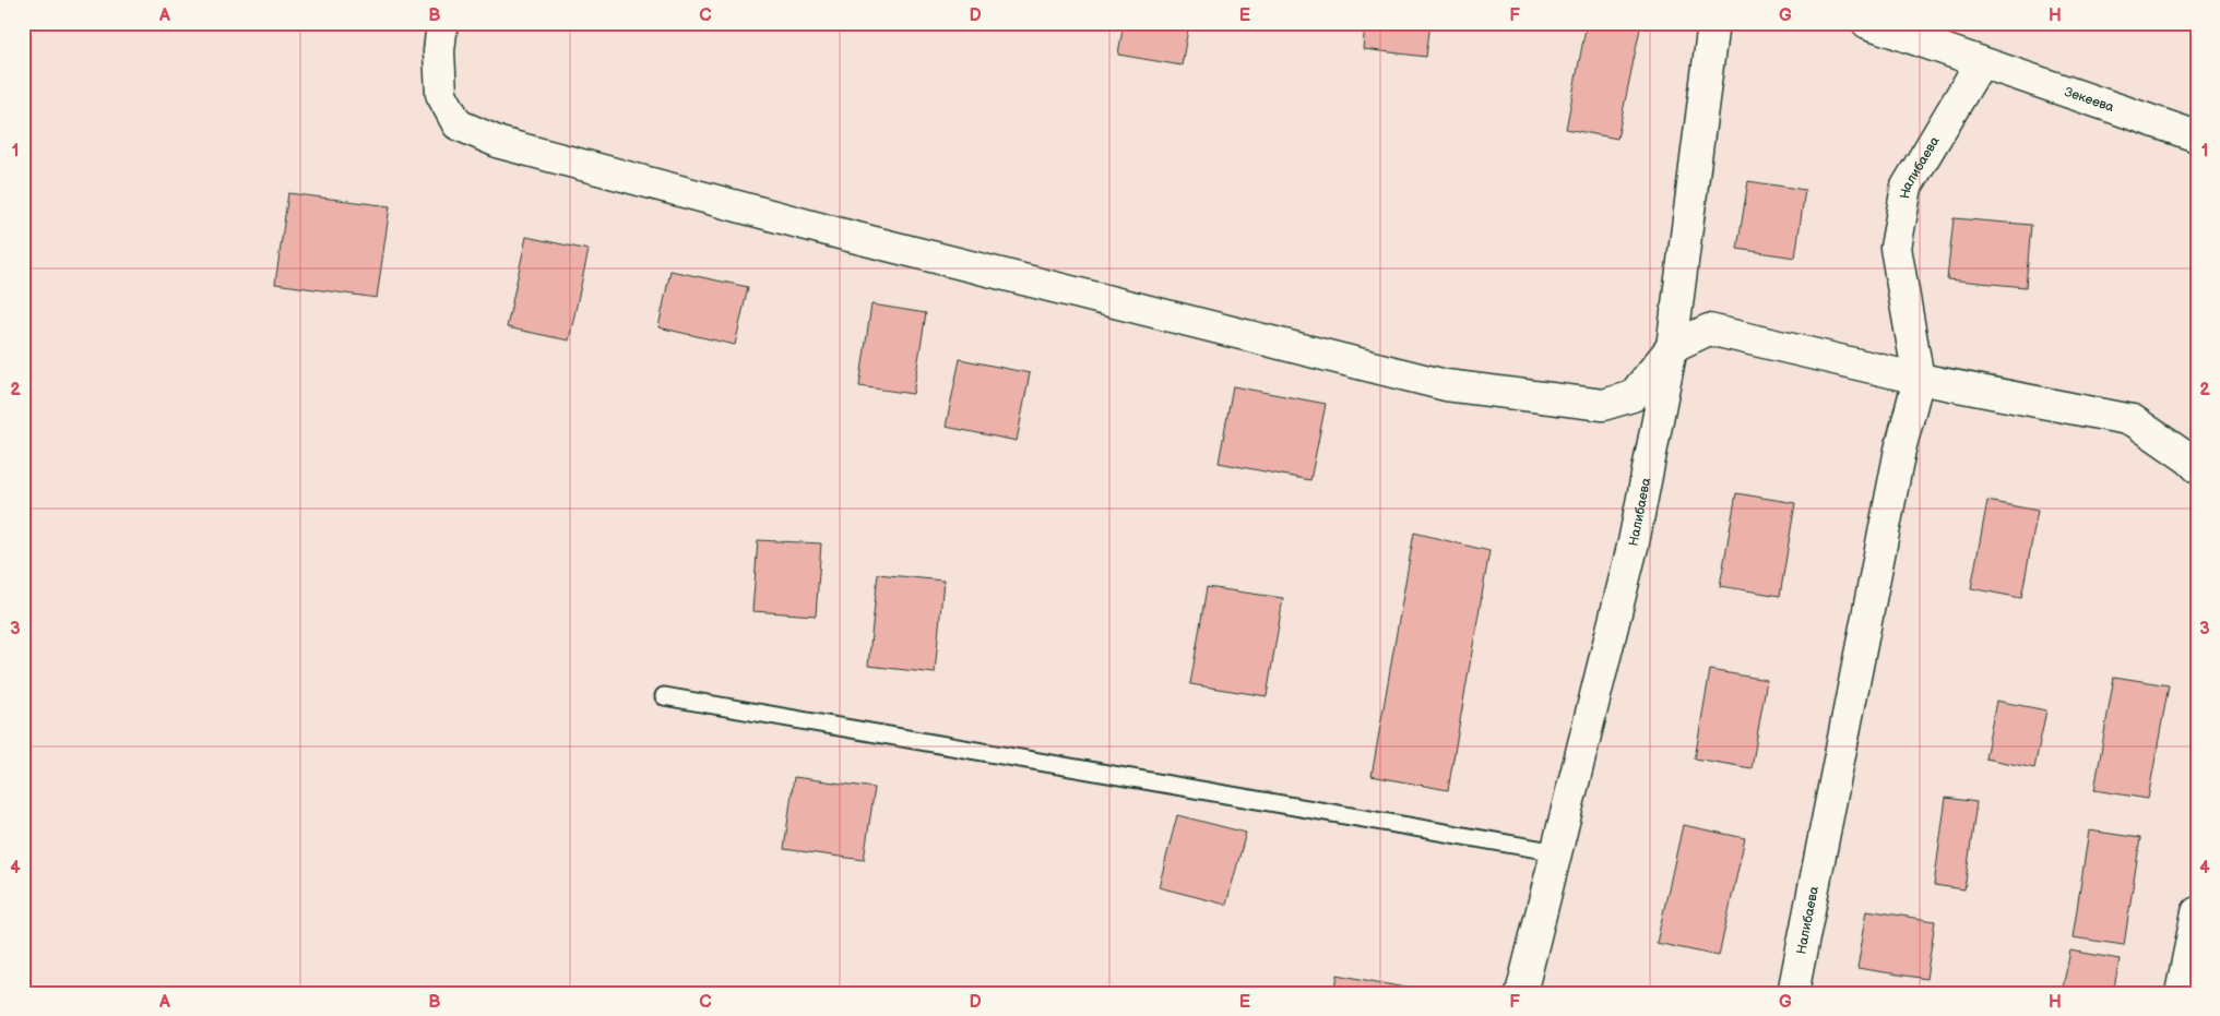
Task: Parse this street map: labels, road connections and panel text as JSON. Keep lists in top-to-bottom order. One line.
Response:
{"streets":{"street":["Зекеева","Налибаева"]},"crossings":[["Зекеева","Налибаева"]],"grid":{"columns":["A","B","C","D","E","F","G","H"],"rows":["1","2","3","4"]}}
